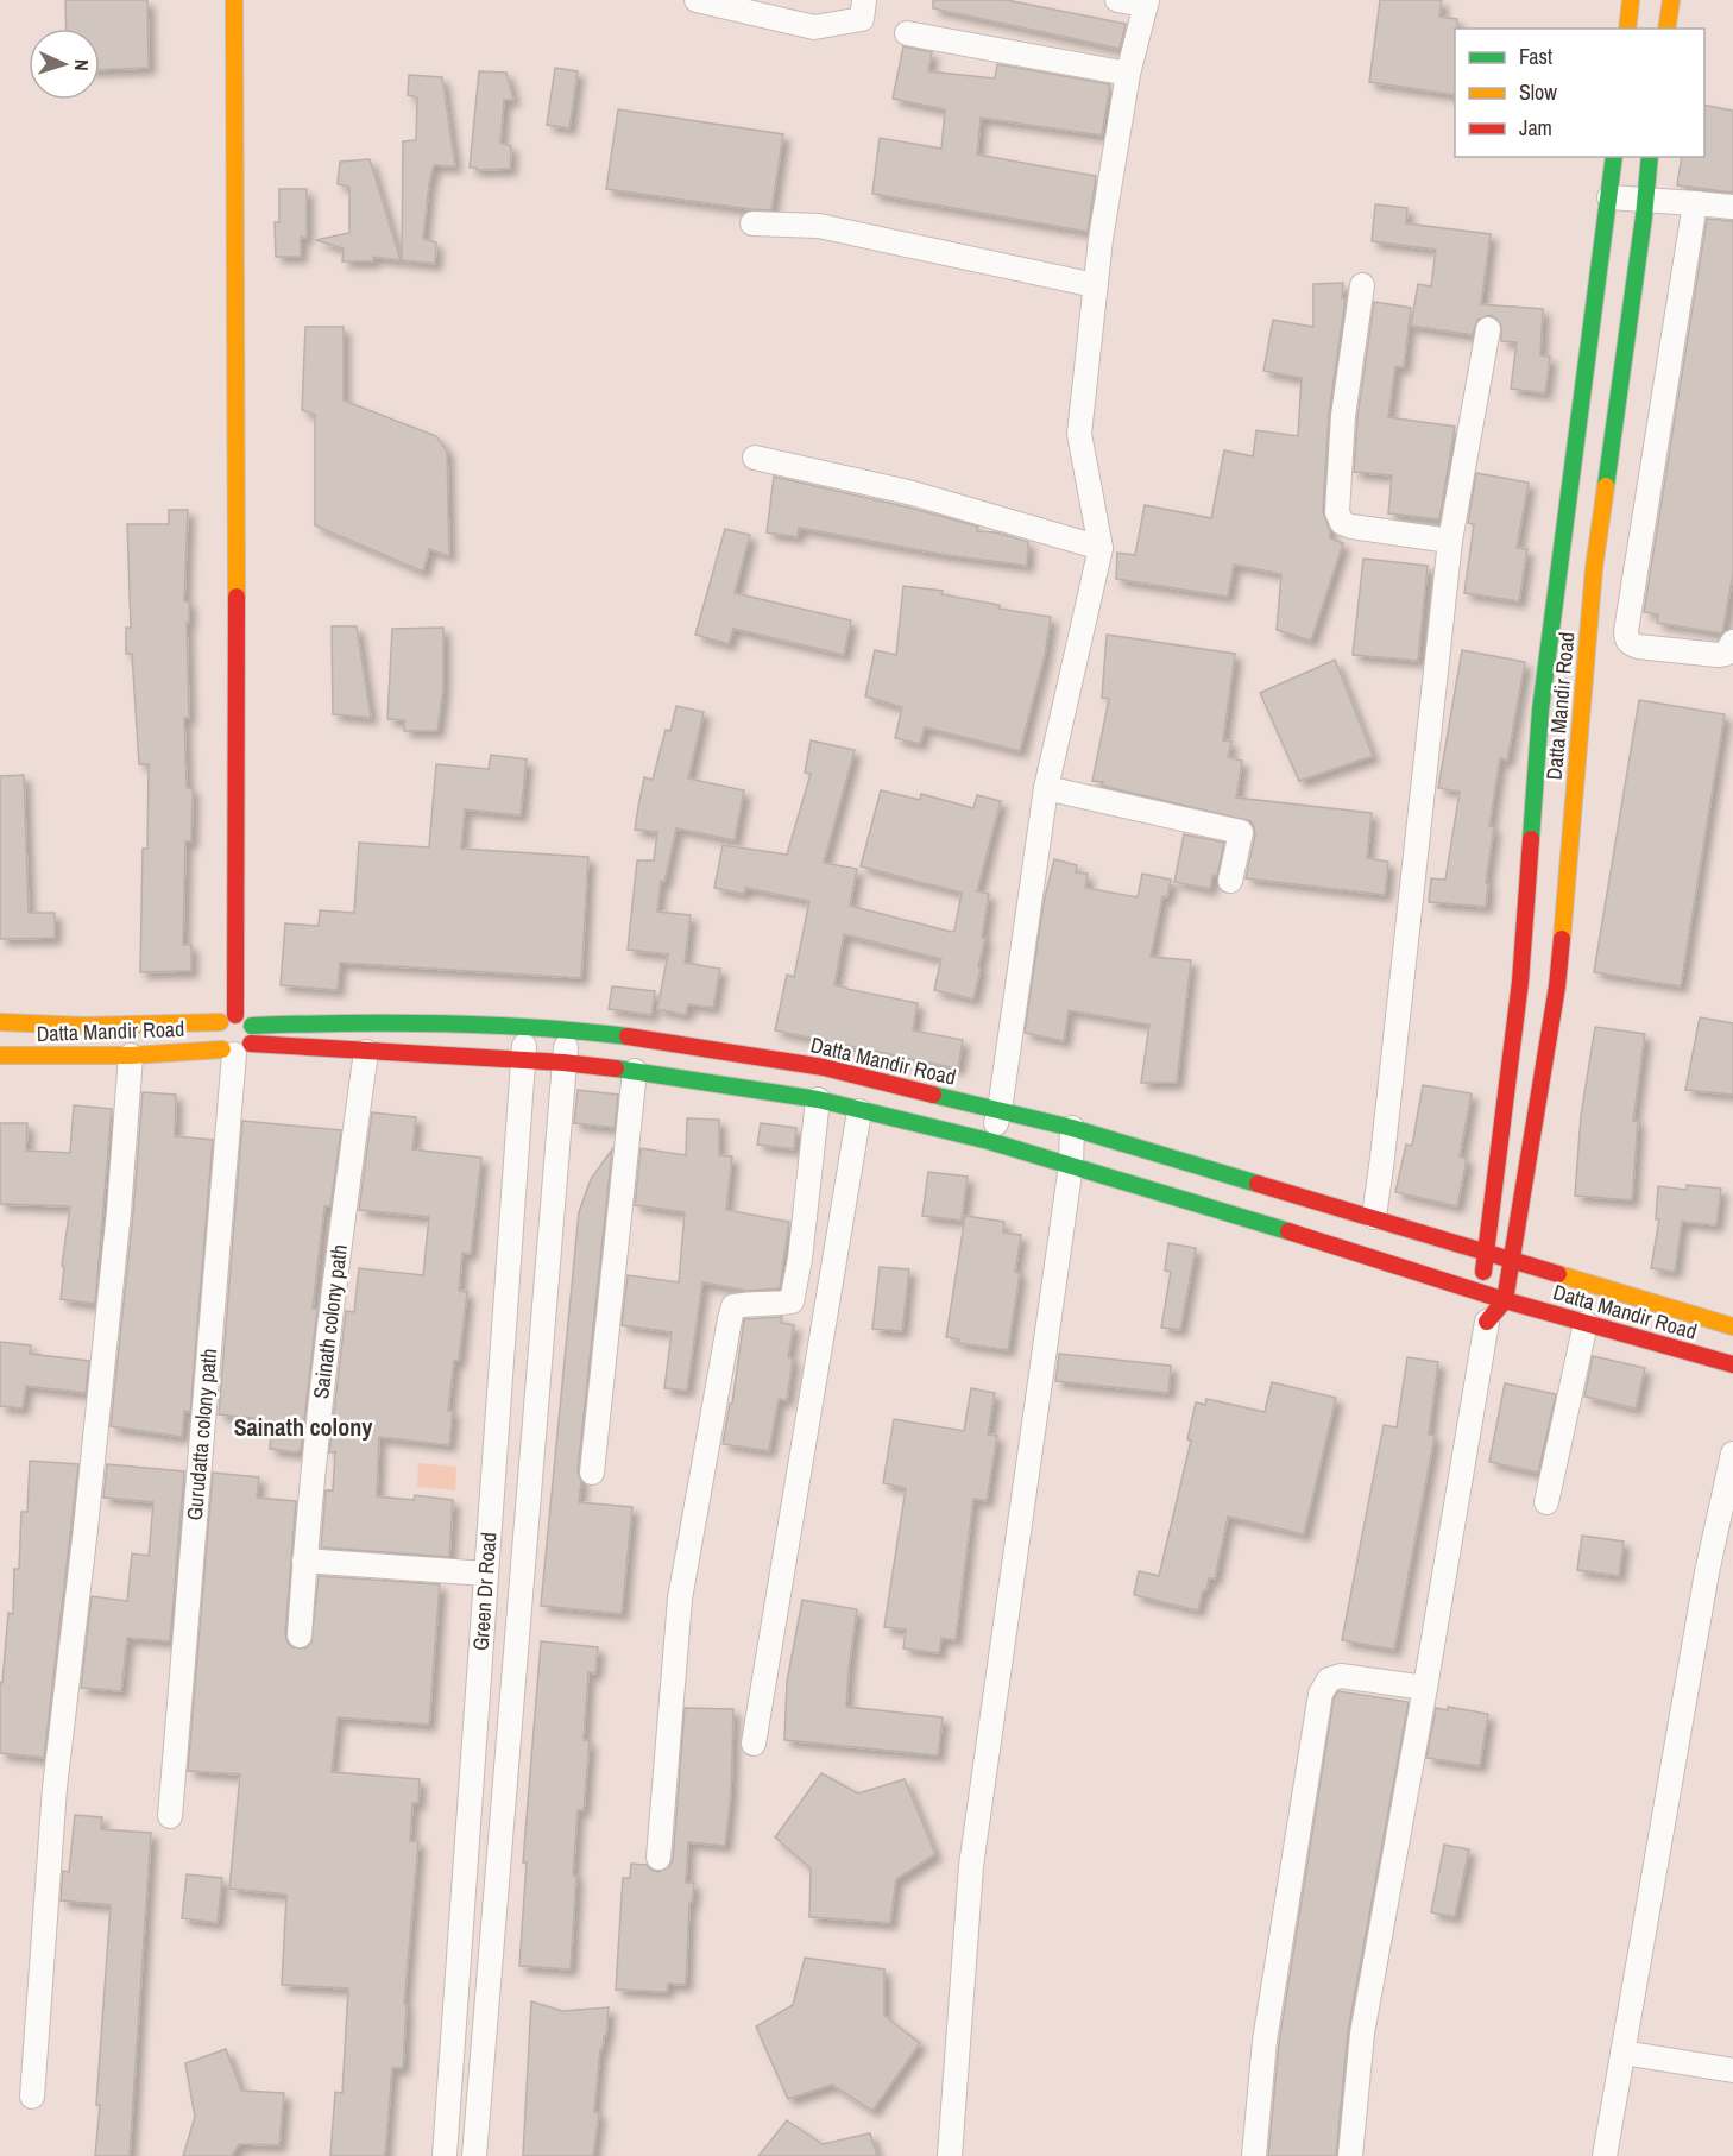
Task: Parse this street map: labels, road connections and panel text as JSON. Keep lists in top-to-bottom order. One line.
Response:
{"streets":{"main road":["Datta Mandir Road"],"street":["Sainath colony path","Gurudatta colony path","Green Dr Road"]},"crossings":[["Datta Mandir Road","Sainath colony path"],["Datta Mandir Road","Gurudatta colony path"],["Datta Mandir Road","Green Dr Road"]],"districts":["Sainath colony"],"legend":["Fast","Slow","Jam"],"north":"right"}
